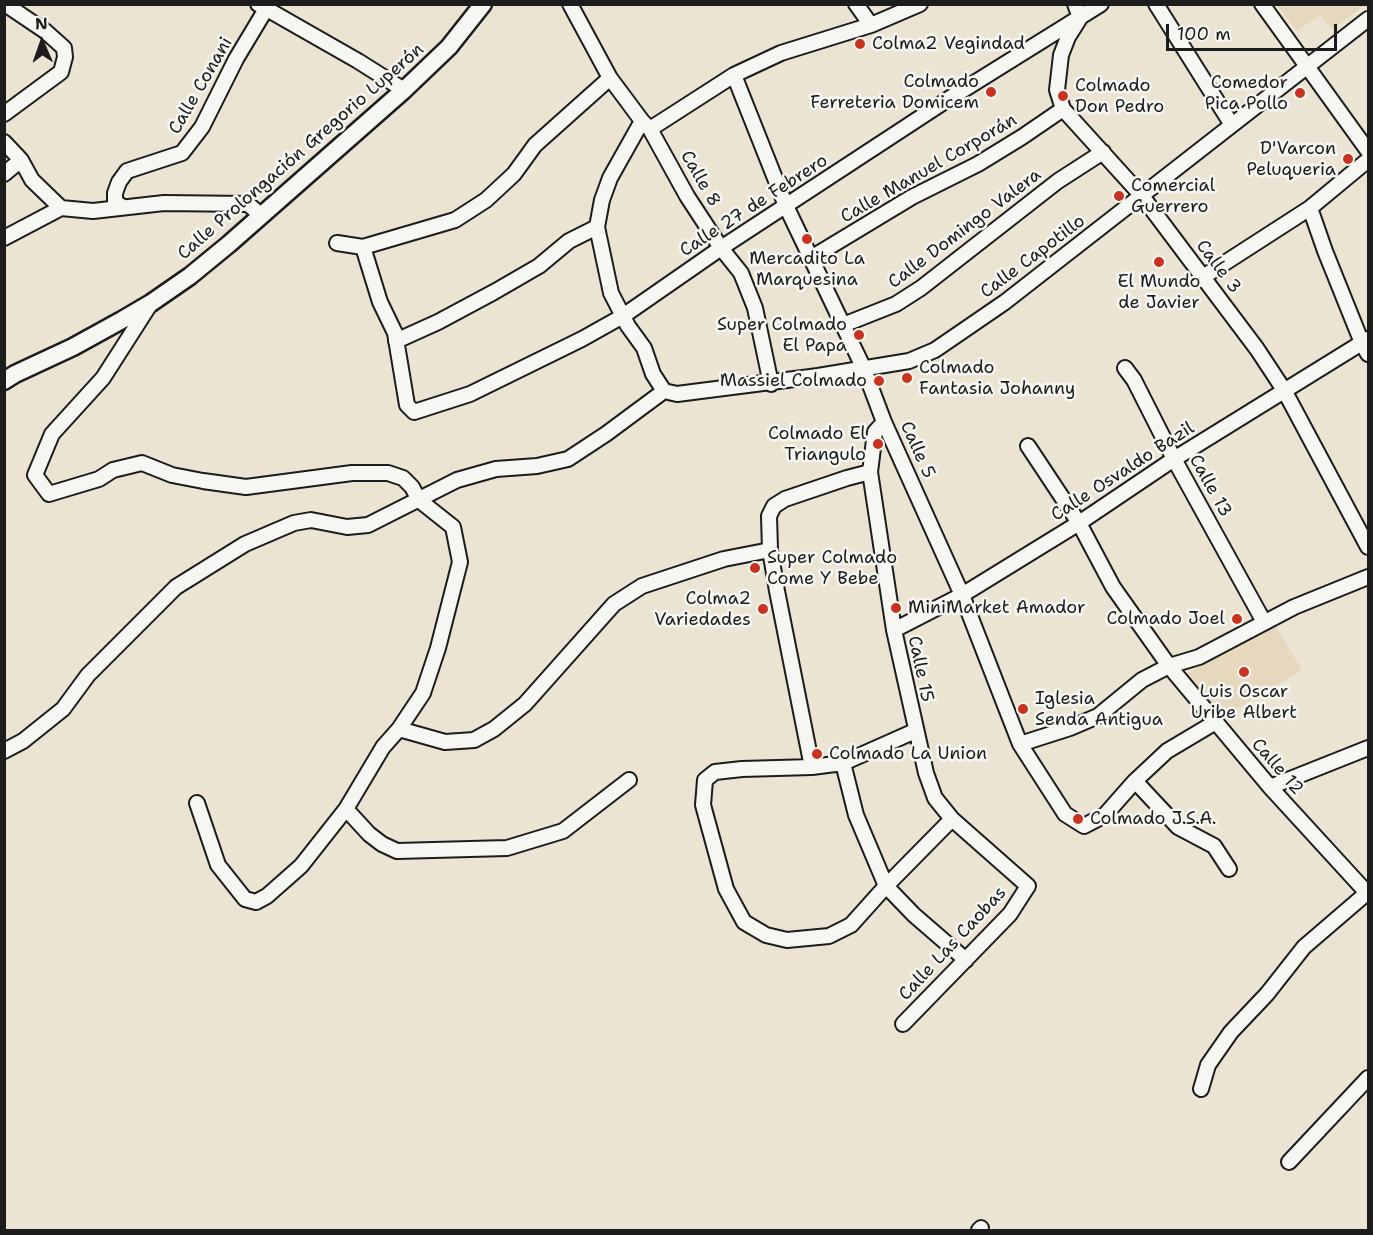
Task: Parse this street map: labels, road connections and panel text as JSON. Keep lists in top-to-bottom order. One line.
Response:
{"streets":{"street":["Calle Conani","Calle Prolongación Gregorio Luperón","Calle Manuel Corporán","Calle 8","Calle 27 de Febrero","Calle Domingo Valera","Calle Capotillo","Calle 3","Calle 5","Calle Osvaldo Bazil","Calle 13","Calle 15","Calle 12","Calle Las Caobas"]},"crossings":[["Calle Manuel Corporán","Calle 3"],["Calle Manuel Corporán","Calle 5"],["Calle 8","Calle 27 de Febrero"],["Calle 8","Calle Capotillo"],["Calle 27 de Febrero","Calle 5"],["Calle Domingo Valera","Calle 3"],["Calle Domingo Valera","Calle 5"],["Calle Capotillo","Calle 3"],["Calle Capotillo","Calle 5"],["Calle 3","Calle Osvaldo Bazil"],["Calle 5","Calle Osvaldo Bazil"],["Calle 5","Calle 15"],["Calle Osvaldo Bazil","Calle 13"],["Calle Osvaldo Bazil","Calle 15"],["Calle Osvaldo Bazil","Calle 12"],["Calle 15","Calle Las Caobas"]],"places":["Colma2 Vegindad","Colmado Ferreteria Domicem","Comedor Pica Pollo","Colmado Don Pedro","D'Varcon Peluqueria","Comercial Guerrero","Mercadito La Marquesina","El Mundo de Javier","Super Colmado El Papa","Colmado Fantasia Johanny","Massiel Colmado","Colmado El Triangulo","Super Colmado Come Y Bebe","MiniMarket Amador","Colma2 Variedades","Colmado Joel","Luis Oscar Uribe Albert","Iglesia Senda Antigua","Colmado La Union","Colmado J.S.A."],"scale_bar":"100 m","north":"top"}
